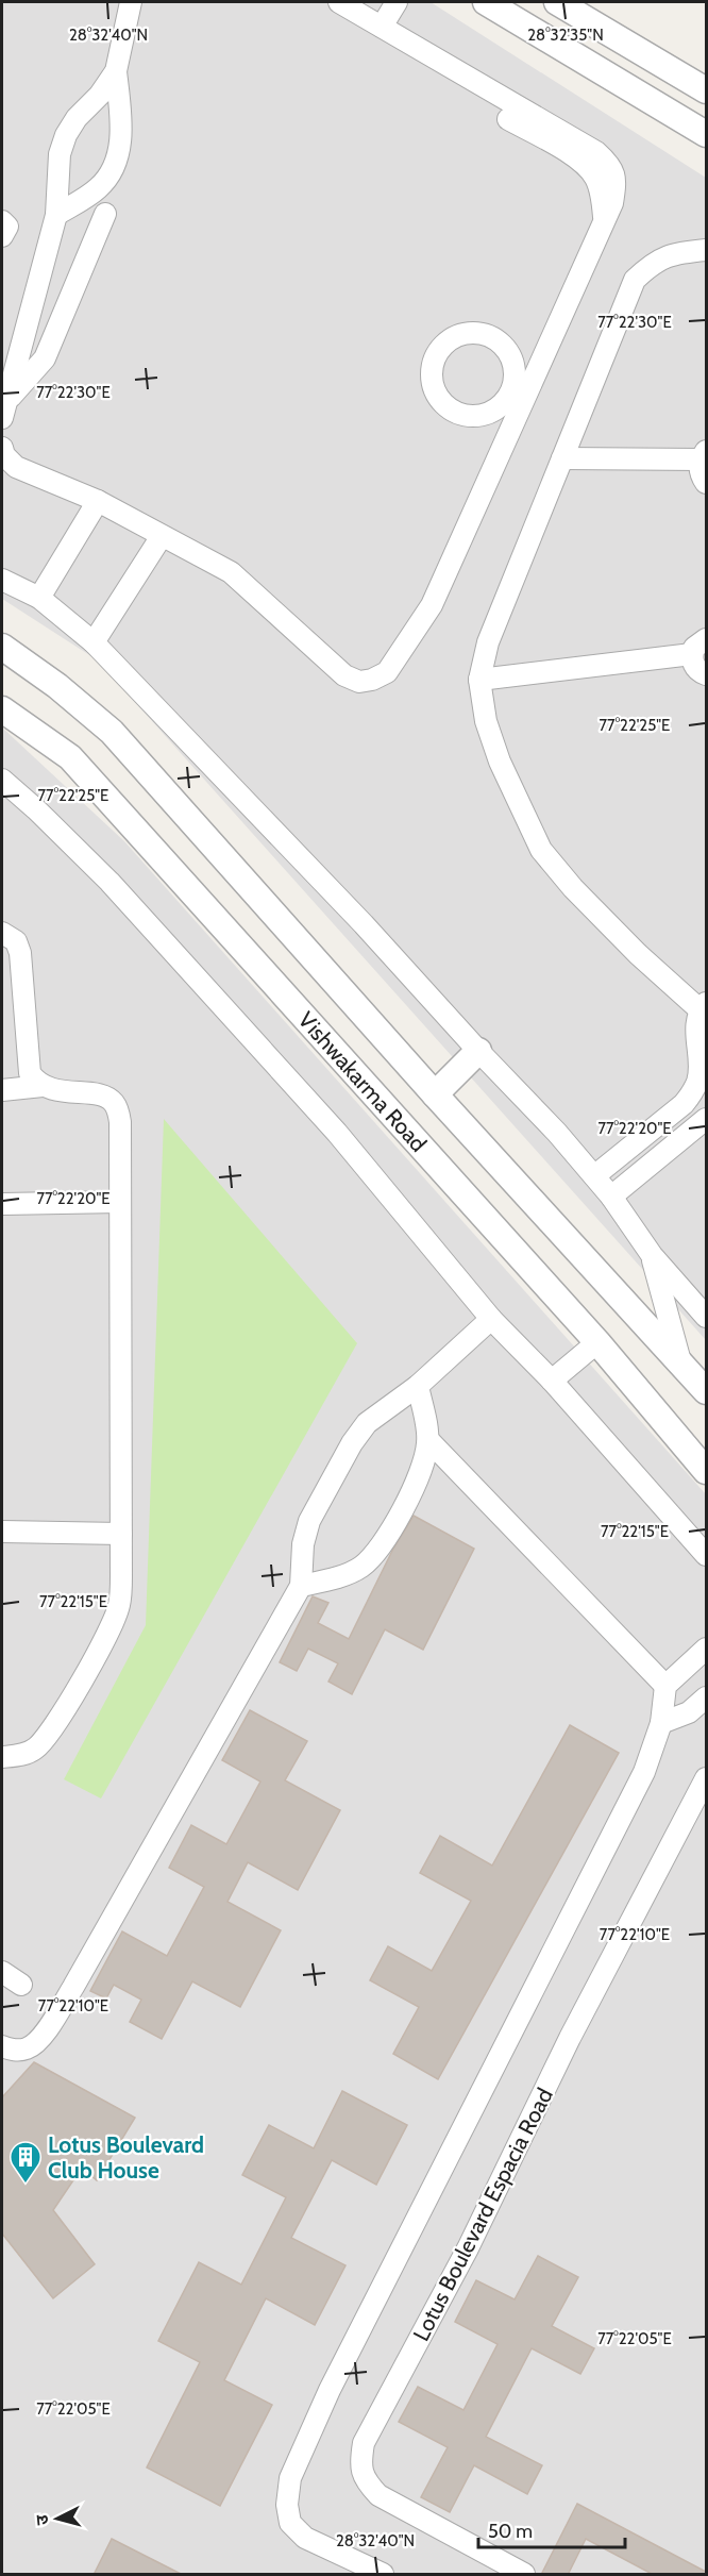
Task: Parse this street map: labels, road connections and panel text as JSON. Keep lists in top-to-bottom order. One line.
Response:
{"streets":{"street":["Vishwakarma Road","Lotus Boulevard Espacia Road"]},"places":{"building":["Lotus Boulevard Club House"]},"scale_bar":"50 m","north":"left","coordinates":["28°32'40\"N","28°32'35\"N","77°22'30\"E","77°22'25\"E","77°22'20\"E","77°22'15\"E","77°22'10\"E","77°22'05\"E"]}
